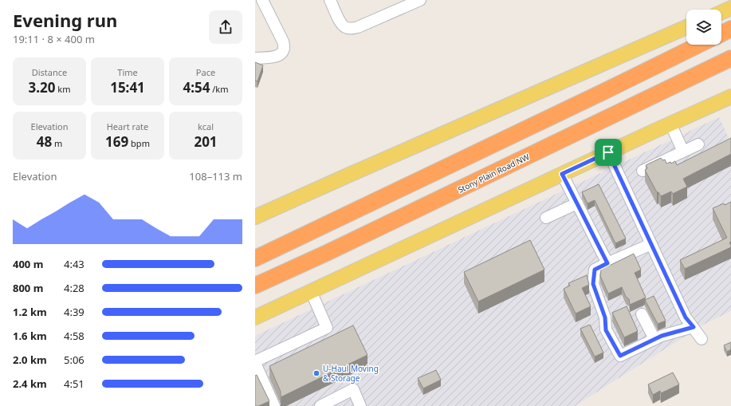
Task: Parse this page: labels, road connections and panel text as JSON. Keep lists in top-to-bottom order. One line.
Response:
{"streets":{"highway":["Stony Plain Road NW"]},"places":["U-Haul Moving & Storage"],"page":{"heading":["Evening run","19:11 · 8 × 400 m"],"stats":[["Distance","3.20 km"],["Time","15:41"],["Pace","4:54 /km"],["Elevation","48 m"],["Heart rate","169 bpm"],["kcal","201"]],"chart":["Elevation","108–113 m"],"list":[{"name":"400 m","note":"4:43"},{"name":"800 m","note":"4:28"},{"name":"1.2 km","note":"4:39"},{"name":"1.6 km","note":"4:58"},{"name":"2.0 km","note":"5:06"},{"name":"2.4 km","note":"4:51"}]}}
